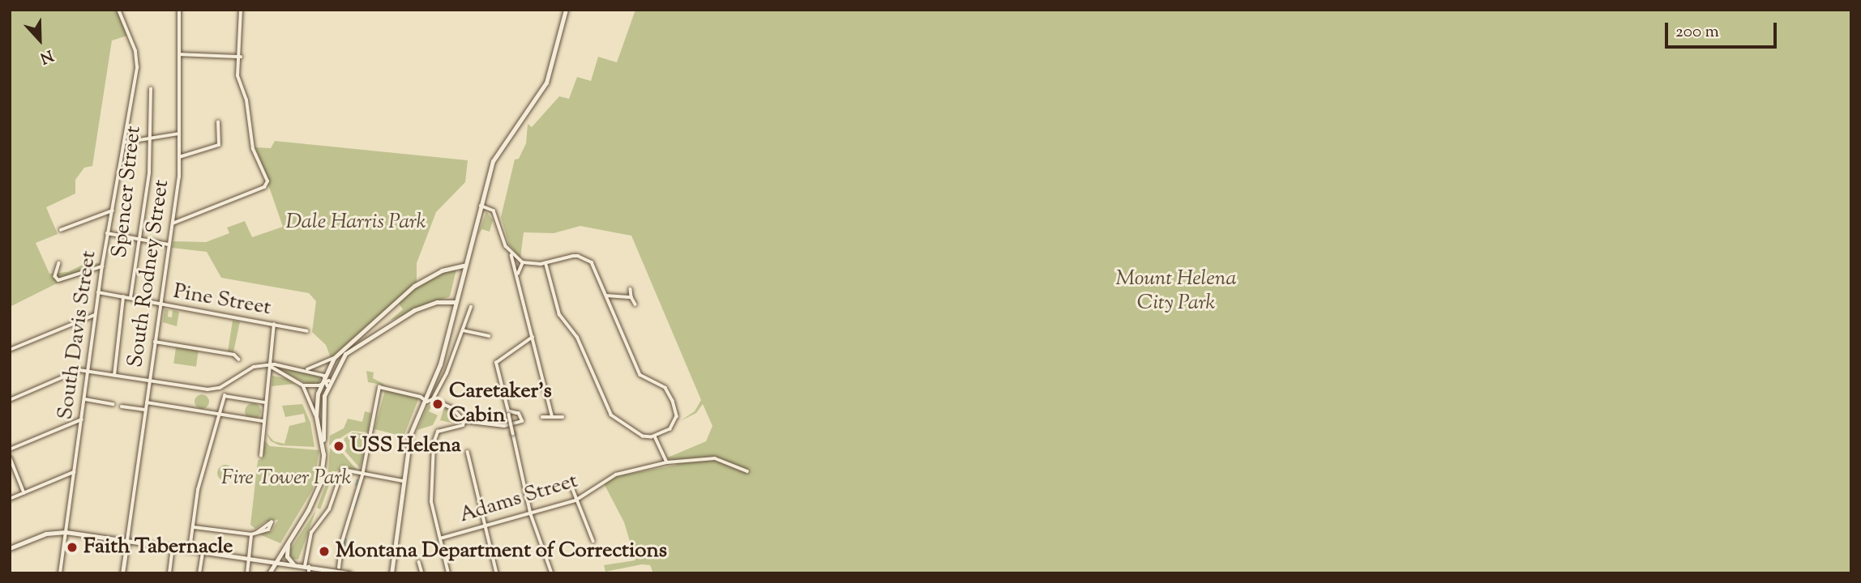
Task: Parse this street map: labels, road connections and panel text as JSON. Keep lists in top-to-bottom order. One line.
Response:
{"streets":{"street":["Spencer Street","South Rodney Street","Pine Street","South Davis Street","Adams Street"]},"crossings":[["Spencer Street","Pine Street"],["South Rodney Street","Pine Street"],["Pine Street","South Davis Street"]],"parks":["Dale Harris Park","Mount Helena City Park","Fire Tower Park"],"places":["Caretaker's Cabin","USS Helena","Faith Tabernacle","Montana Department of Corrections"],"scale_bar":"200 m","north":"bottom"}
